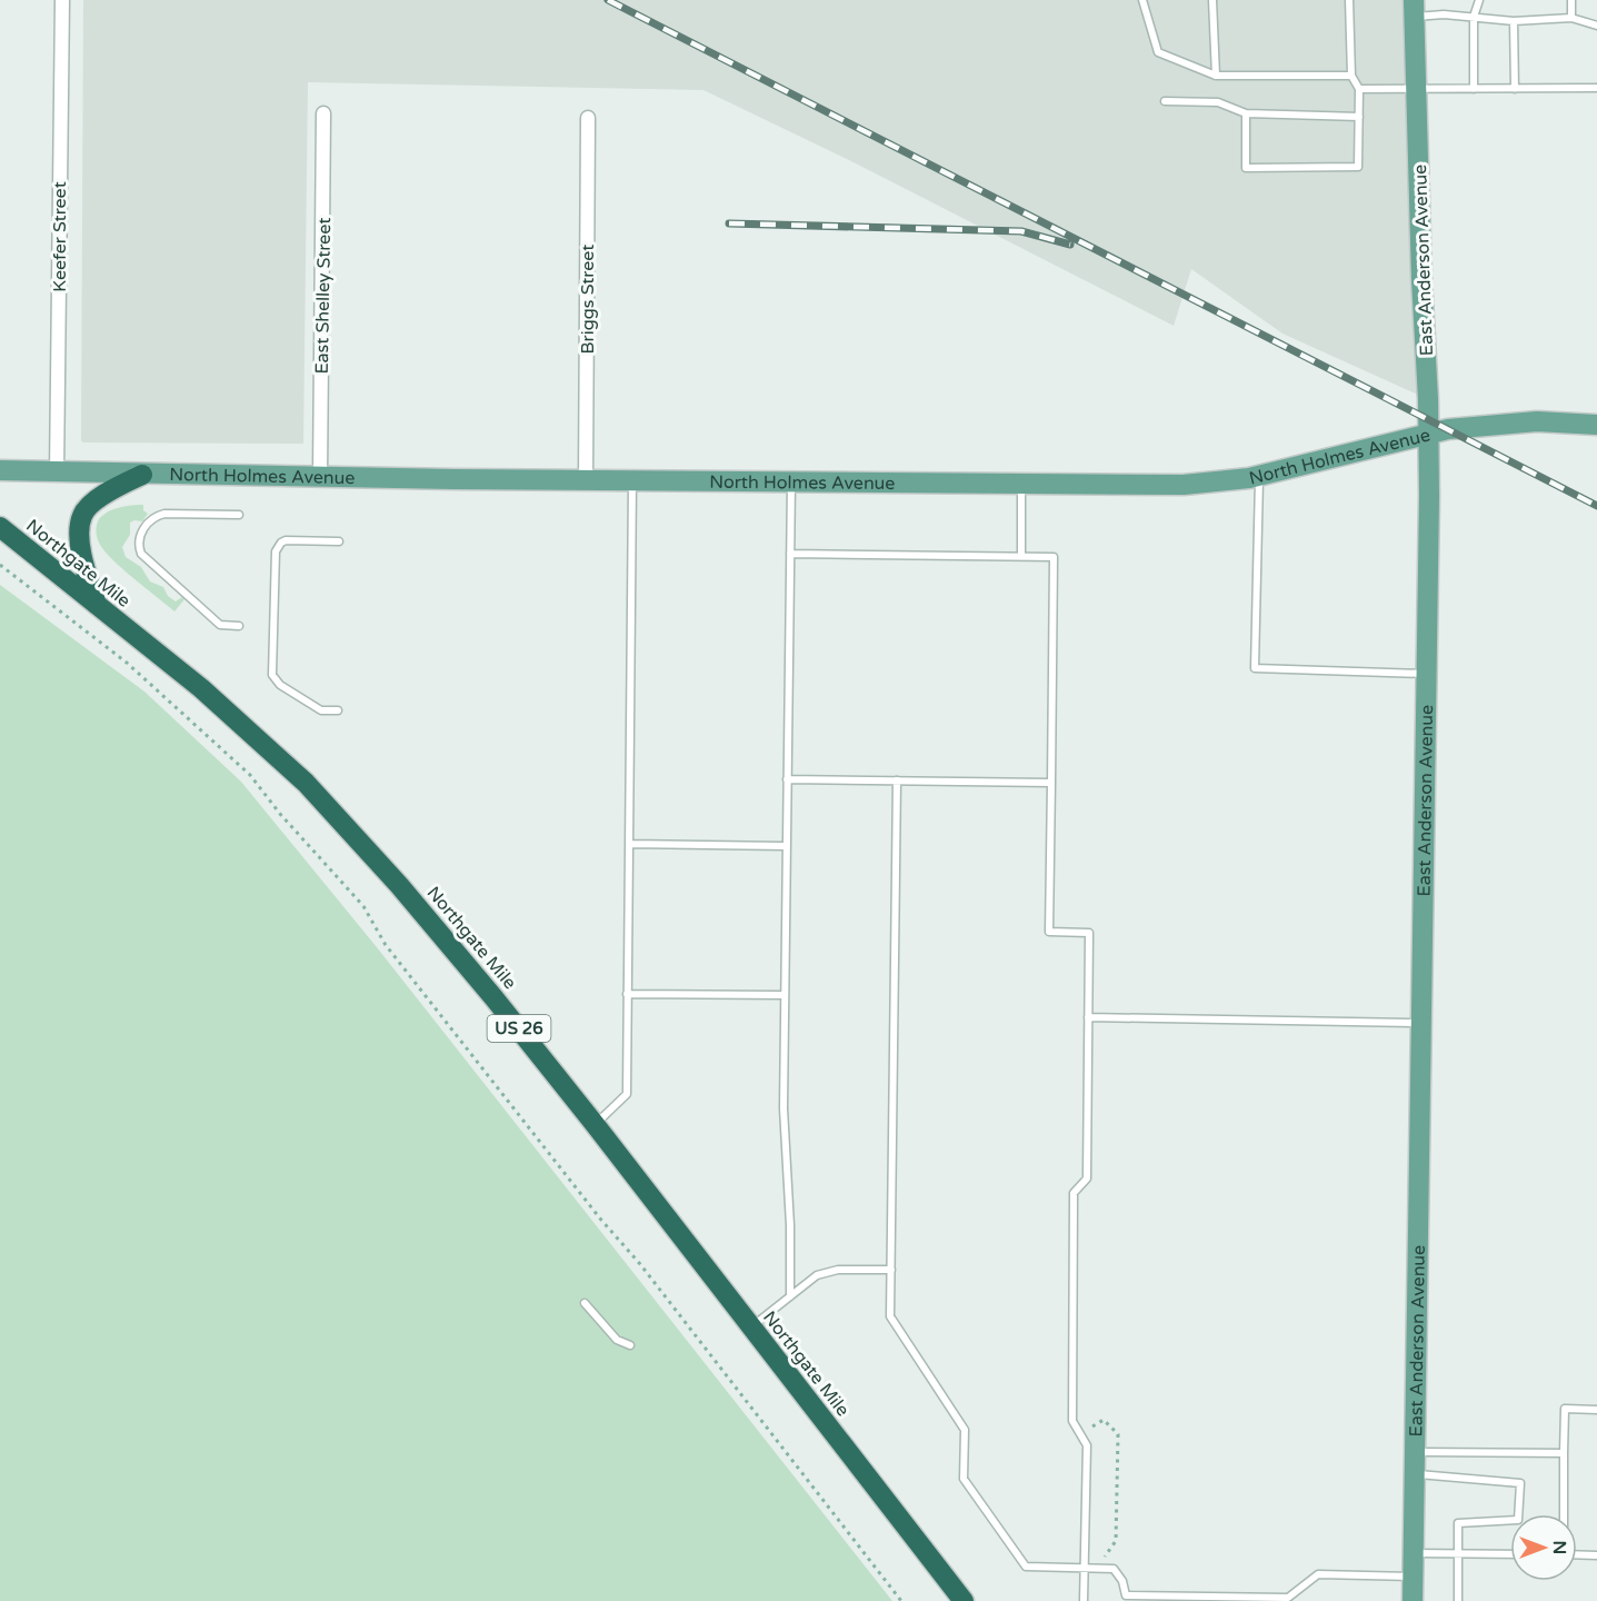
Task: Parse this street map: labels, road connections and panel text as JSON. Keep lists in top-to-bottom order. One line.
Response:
{"streets":{"highway":["Northgate Mile","US 26"],"main road":["East Anderson Avenue","North Holmes Avenue"],"street":["Keefer Street","East Shelley Street","Briggs Street"]},"crossings":[["Keefer Street","North Holmes Avenue"],["East Anderson Avenue","North Holmes Avenue"],["East Shelley Street","North Holmes Avenue"],["Briggs Street","North Holmes Avenue"]],"north":"right"}
